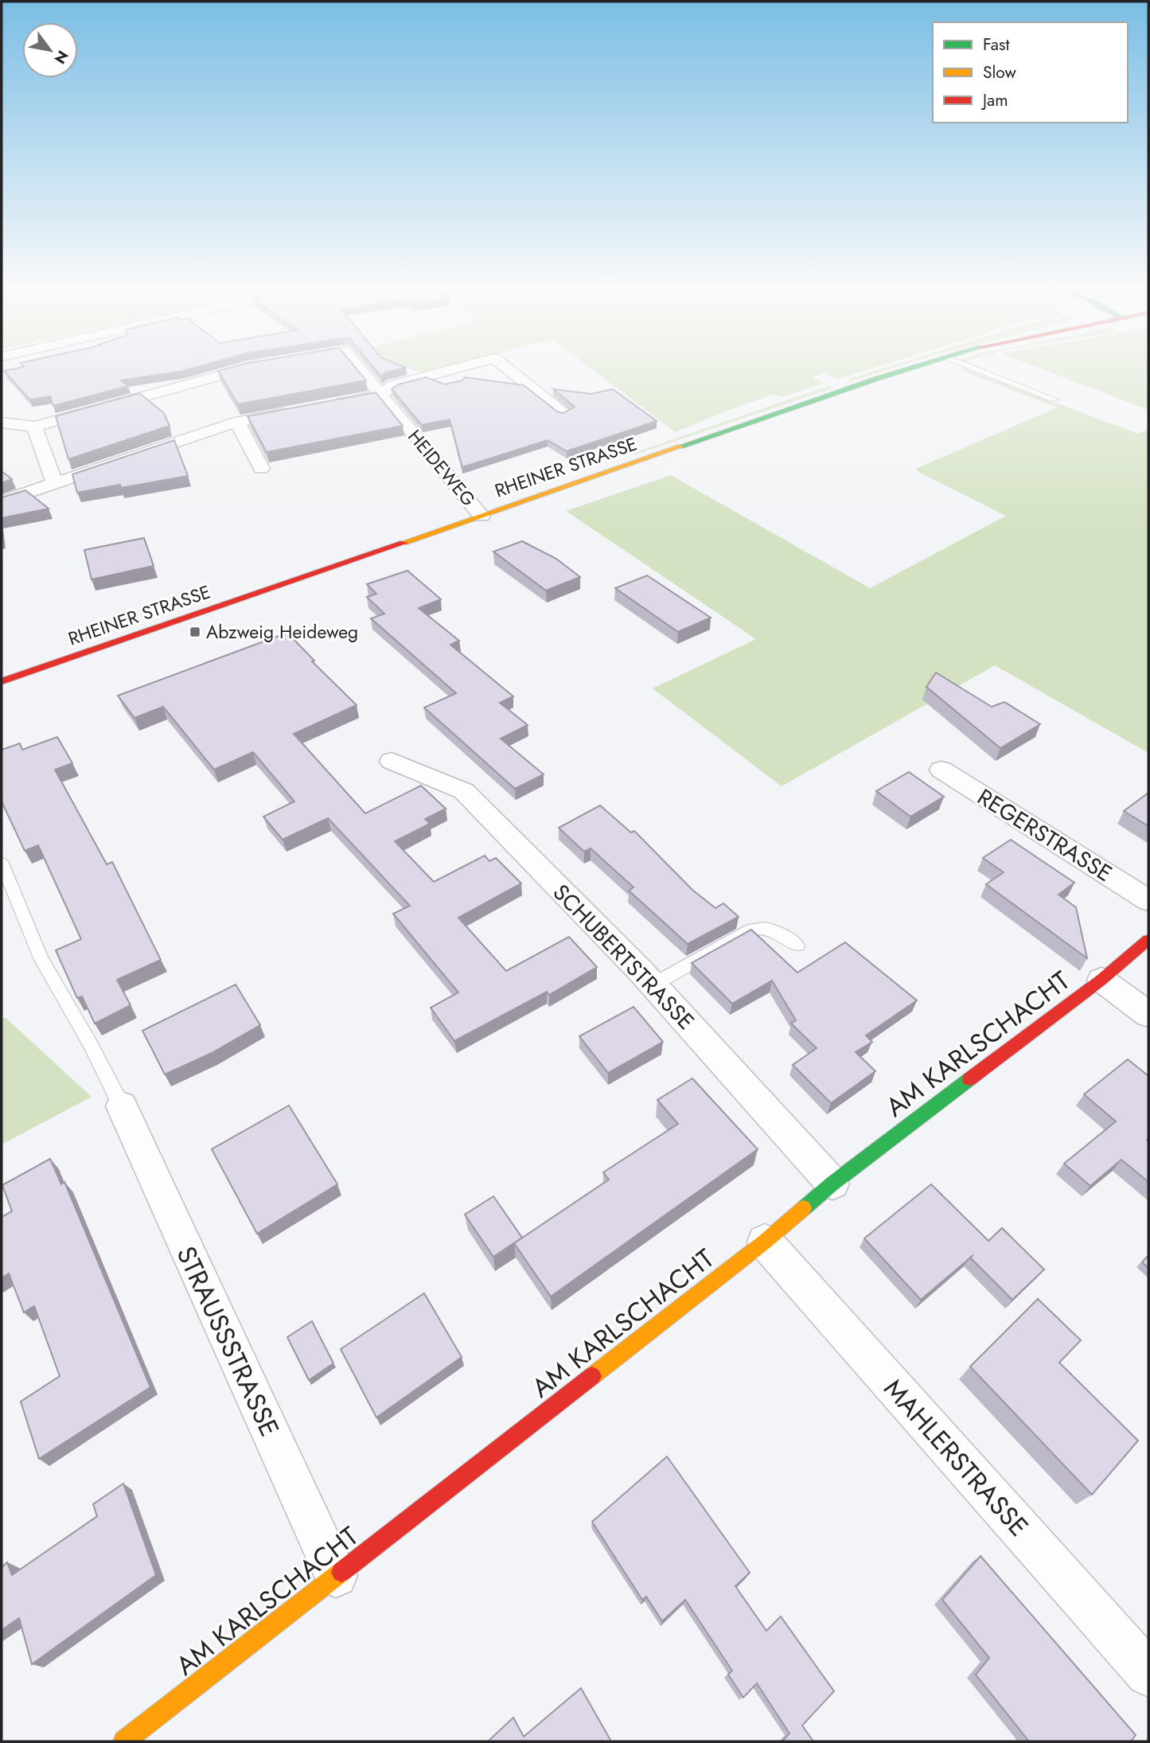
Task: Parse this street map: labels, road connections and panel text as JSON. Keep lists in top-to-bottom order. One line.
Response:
{"streets":{"main road":["RHEINER STRASSE","AM KARLSCHACHT"],"street":["HEIDEWEG","REGERSTRASSE","SCHUBERTSTRASSE","STRAUSSSTRASSE","MAHLERSTRASSE"]},"crossings":[["RHEINER STRASSE","HEIDEWEG"],["SCHUBERTSTRASSE","AM KARLSCHACHT"],["AM KARLSCHACHT","STRAUSSSTRASSE"],["AM KARLSCHACHT","MAHLERSTRASSE"]],"places":{"transit":["Abzweig Heideweg"]},"legend":["Fast","Slow","Jam"],"north":"bottom right"}
